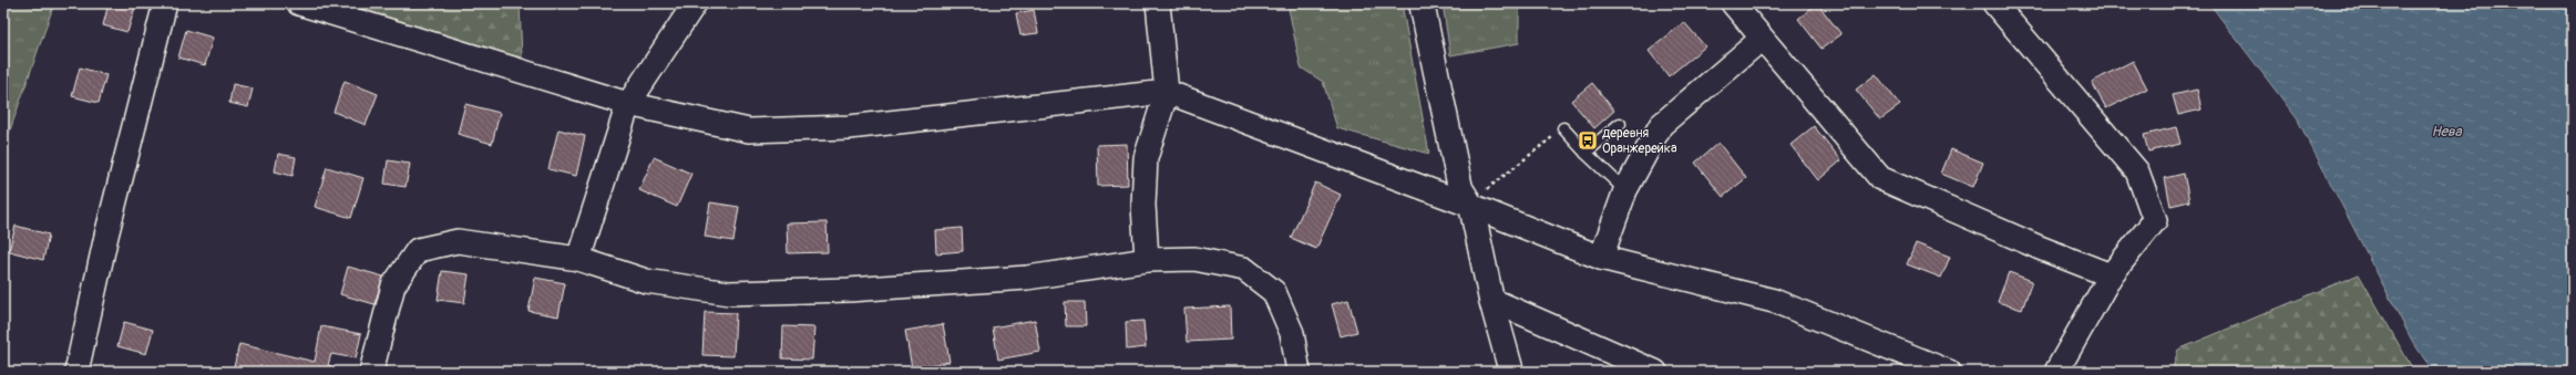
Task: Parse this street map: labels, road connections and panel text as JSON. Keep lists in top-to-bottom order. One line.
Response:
{"water":["Нева"],"places":{"bus stop":["деревня Оранжерейка"]}}
